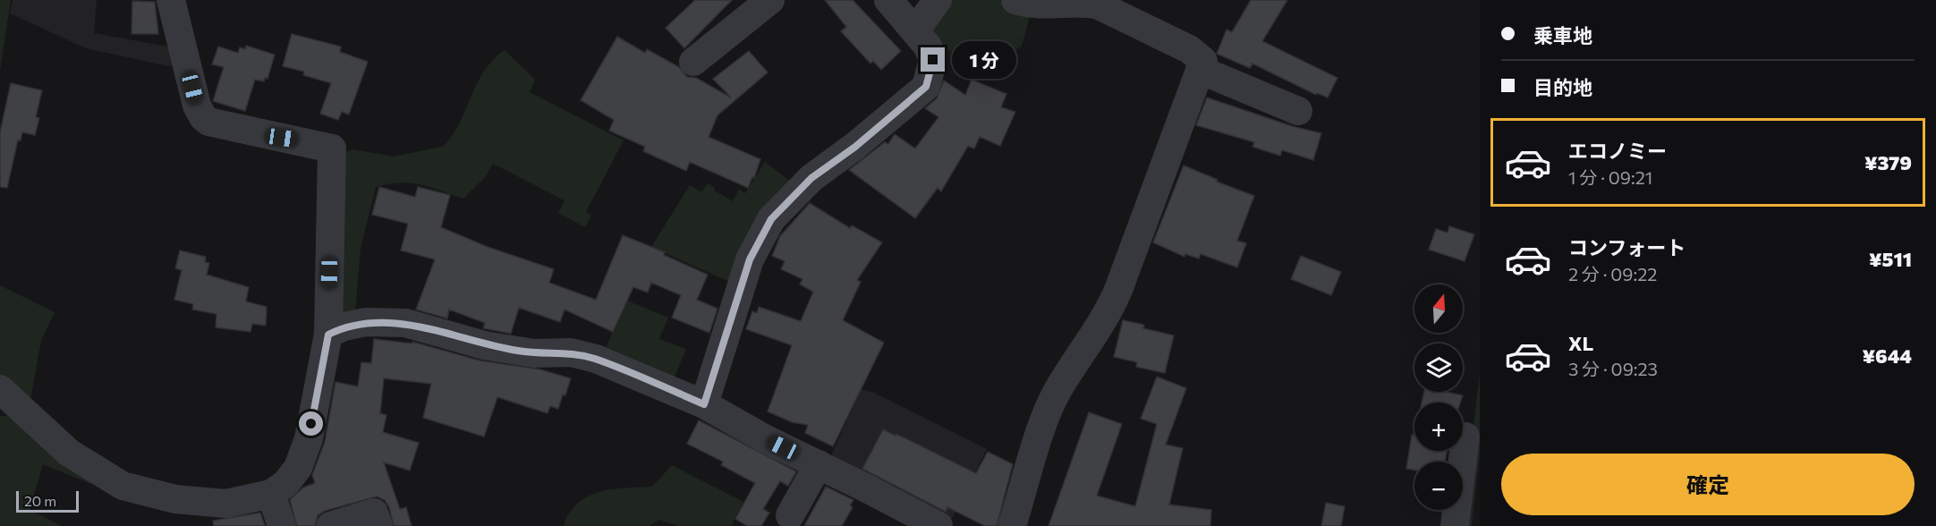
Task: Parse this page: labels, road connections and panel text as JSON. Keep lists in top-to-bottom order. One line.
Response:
{"scale_bar":"20 m","north":"top","page":{"banner":["乗車地","目的地"],"bubble":"1 分","list":[{"name":"エコノミー","note":"1 分 · 09:21","value":"¥379"},{"name":"コンフォート","note":"2 分 · 09:22","value":"¥511"},{"name":"XL","note":"3 分 · 09:23","value":"¥644"}],"map_buttons":["+","−"],"buttons":"確定","scale":"20 m"}}
